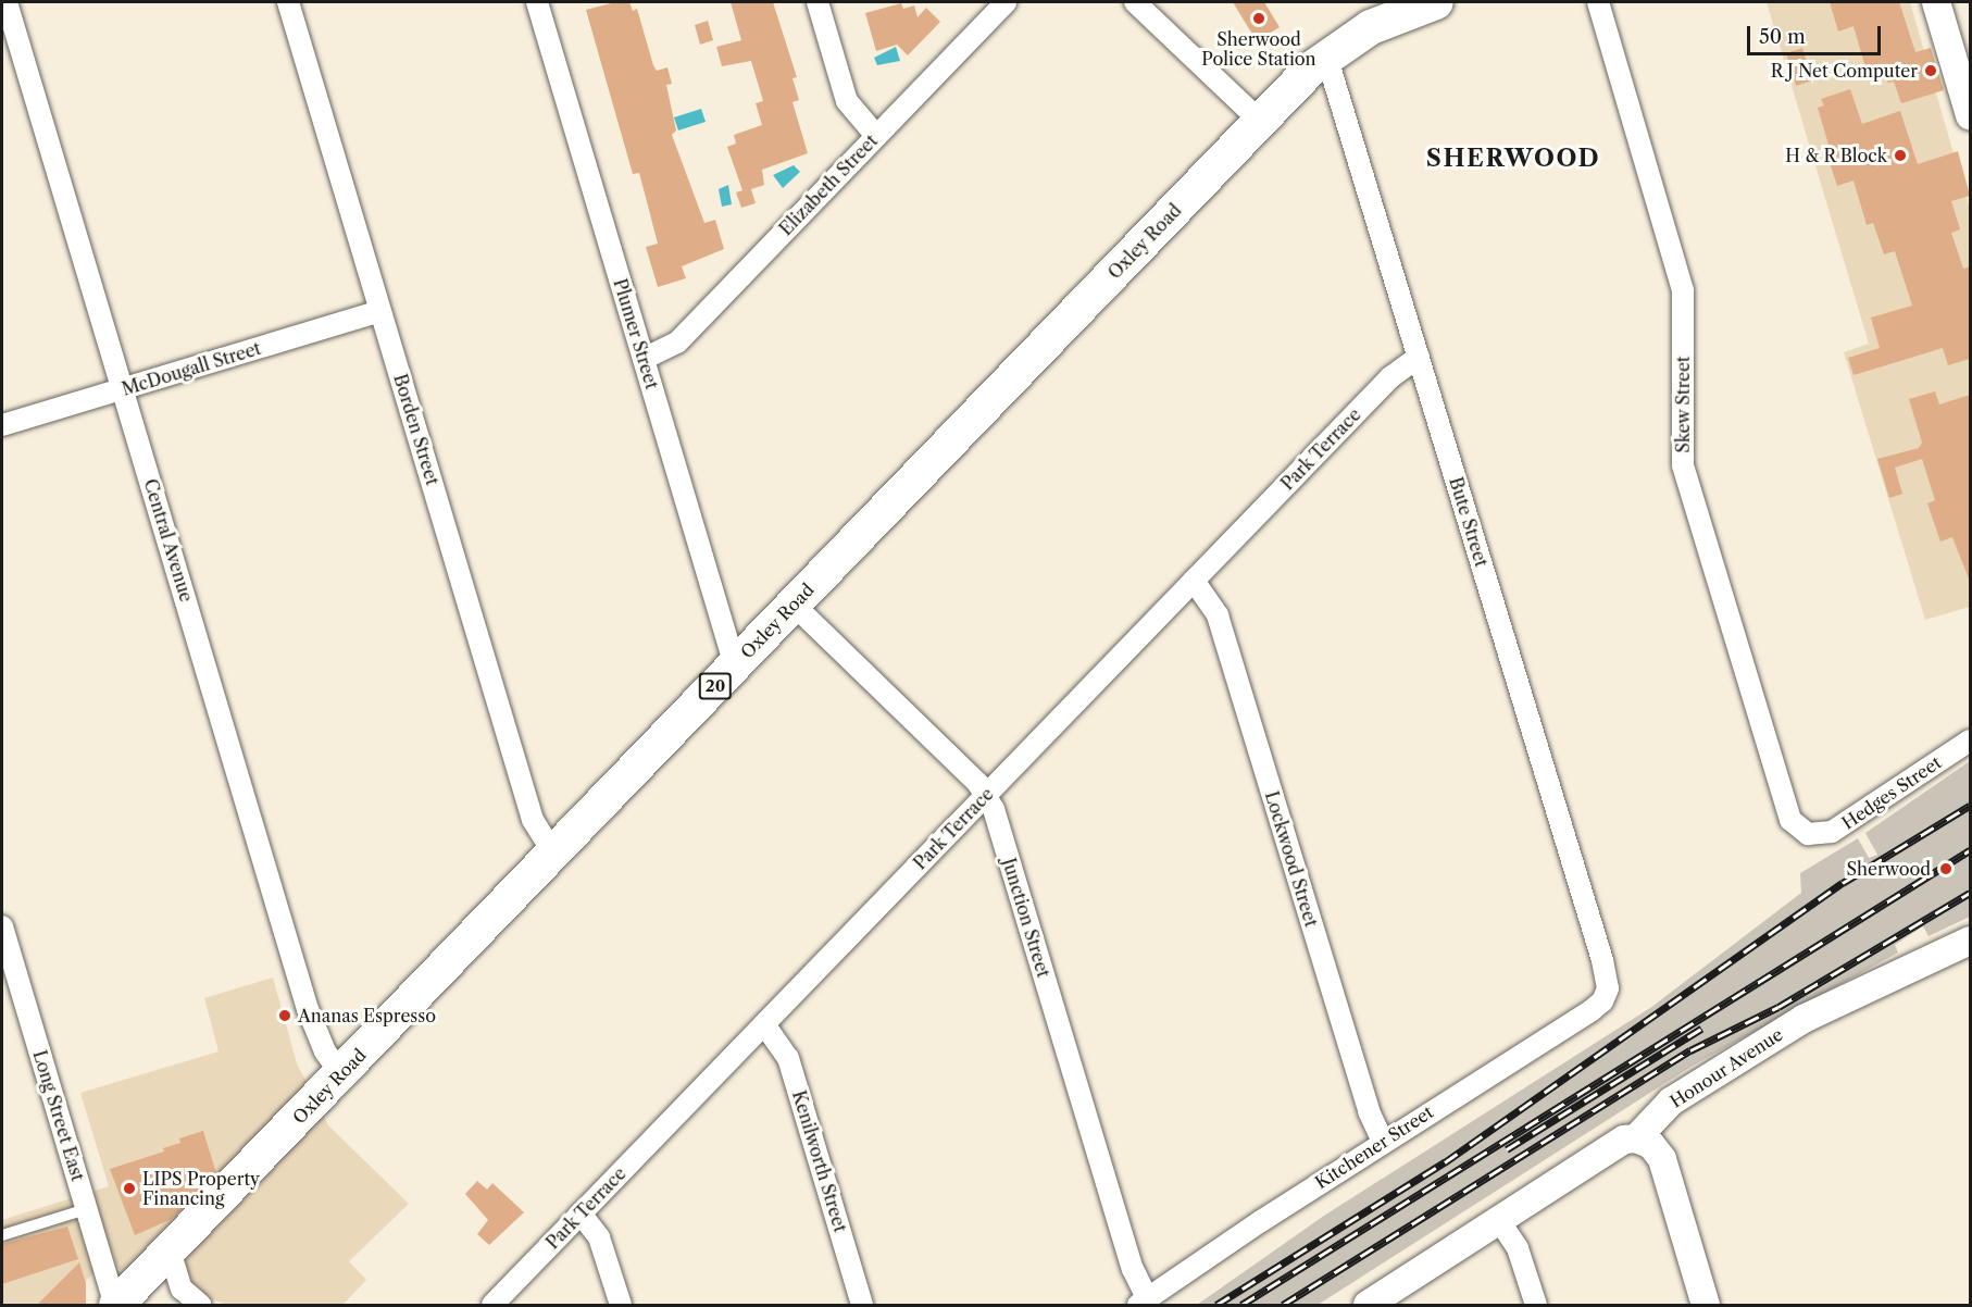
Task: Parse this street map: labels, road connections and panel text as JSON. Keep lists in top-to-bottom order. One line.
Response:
{"streets":{"main road":["Oxley Road","20"],"street":["Elizabeth Street","Plumer Street","McDougall Street","Skew Street","Borden Street","Park Terrace","Bute Street","Central Avenue","Hedges Street","Lockwood Street","Junction Street","Honour Avenue","Long Street East","Kitchener Street","Kenilworth Street"]},"crossings":[["Elizabeth Street","Plumer Street"],["Oxley Road","Plumer Street"],["Oxley Road","Borden Street"],["Oxley Road","Bute Street"],["Oxley Road","Central Avenue"],["Oxley Road","Junction Street"],["Oxley Road","Long Street East"],["McDougall Street","Borden Street"],["McDougall Street","Central Avenue"],["Skew Street","Hedges Street"],["Park Terrace","Bute Street"],["Park Terrace","Lockwood Street"],["Park Terrace","Junction Street"],["Park Terrace","Kenilworth Street"],["Bute Street","Kitchener Street"],["Lockwood Street","Kitchener Street"],["Junction Street","Kitchener Street"]],"districts":["SHERWOOD"],"places":["Sherwood Police Station","R J Net Computer","H & R Block","Sherwood","Ananas Espresso","LIPS Property Financing"],"scale_bar":"50 m"}
